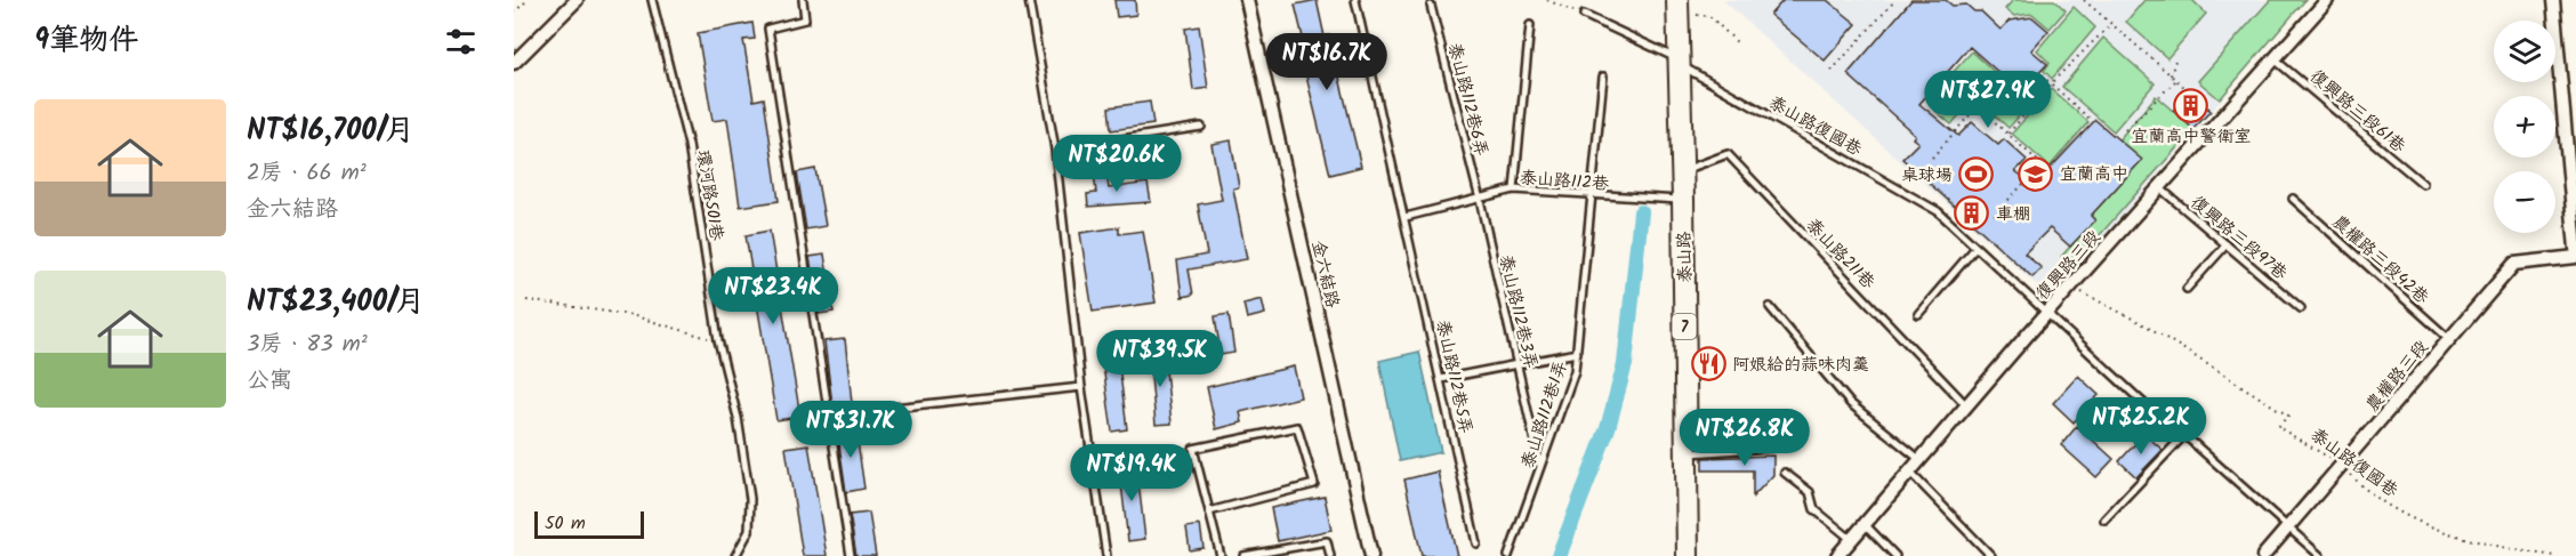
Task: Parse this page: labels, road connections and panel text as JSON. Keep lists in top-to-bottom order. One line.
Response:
{"streets":{"main road":["泰山路","7"],"street":["復興路三段","金六結路","農權路三段"],"lane":["泰山路112巷6弄","復興路三段61巷","泰山路復國巷","泰山路112巷","環河路501巷","復興路三段97巷","泰山路211巷","農權路三段42巷","泰山路112巷3弄","泰山路112巷5弄","泰山路112巷1弄"]},"crossings":[["泰山路112巷6弄","泰山路112巷"],["泰山路112巷6弄","泰山路112巷3弄"],["復興路三段61巷","復興路三段"],["泰山路復國巷","泰山路"],["泰山路復國巷","復興路三段"],["泰山路復國巷","農權路三段"],["泰山路112巷","泰山路"],["泰山路112巷","泰山路112巷3弄"],["泰山路112巷","泰山路112巷5弄"],["泰山路112巷","泰山路112巷1弄"],["復興路三段97巷","復興路三段"],["泰山路211巷","泰山路"],["泰山路211巷","復興路三段"],["農權路三段42巷","農權路三段"],["泰山路112巷3弄","泰山路112巷1弄"]],"places":{"building":["宜蘭高中警衛室","車棚"],"school or university":["宜蘭高中"],"sports":["桌球場"],"restaurant":["阿娘給的蒜味肉羹"]},"scale_bar":"50 m","page":{"heading":"9筆物件","map_buttons":["+","−"],"price":["NT$16.7K","NT$27.9K","NT$20.6K","NT$23.4K","NT$39.5K","NT$25.2K","NT$31.7K","NT$26.8K","NT$19.4K"],"list":[{"name":"NT$16,700/月","note":"2房 · 66 m² · 金六結路"},{"name":"NT$23,400/月","note":"3房 · 83 m² · 公寓"}],"scale":"50 m"}}
